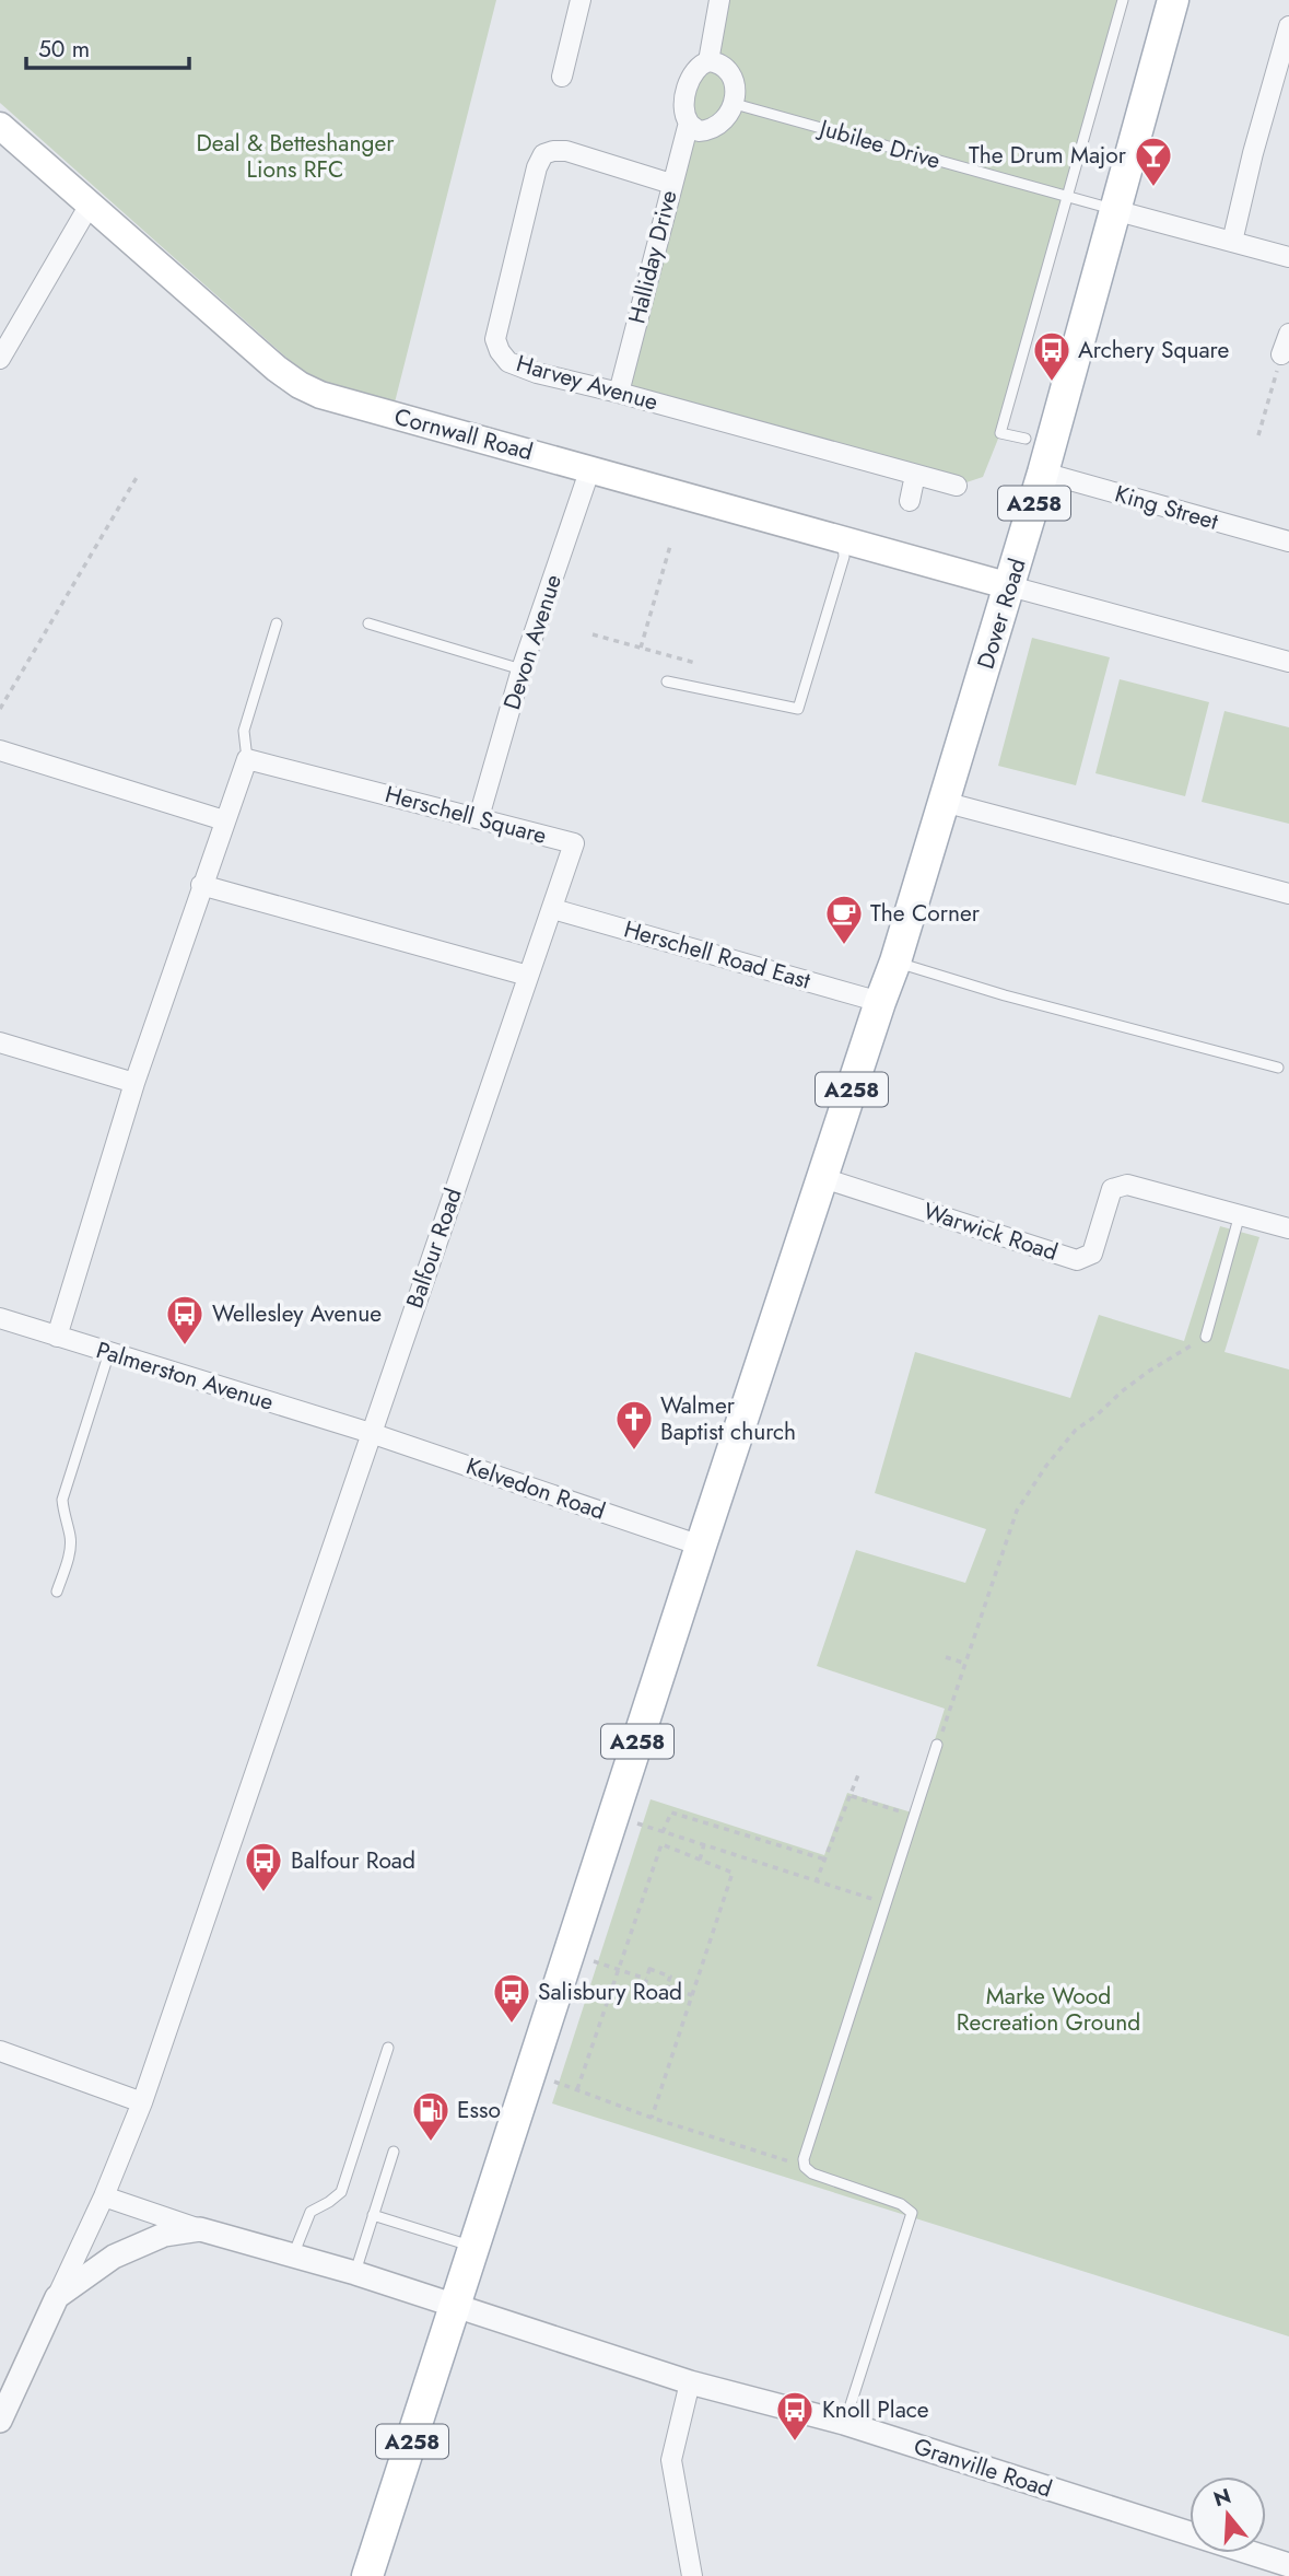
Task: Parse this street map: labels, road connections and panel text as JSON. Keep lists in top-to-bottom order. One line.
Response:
{"streets":{"main road":["Cornwall Road","A258","Dover Road"],"street":["Halliday Drive","Harvey Avenue","King Street","Devon Avenue","Herschell Square","Herschell Road East","Warwick Road","Balfour Road","Palmerston Avenue","Kelvedon Road","Granville Road"],"lane":["Jubilee Drive"]},"crossings":[["Jubilee Drive","Halliday Drive"],["Jubilee Drive","Dover Road"],["Halliday Drive","Harvey Avenue"],["Cornwall Road","Dover Road"],["Cornwall Road","Devon Avenue"],["A258","Dover Road"],["A258","Herschell Road East"],["A258","Warwick Road"],["A258","Kelvedon Road"],["A258","Granville Road"],["King Street","Dover Road"],["Dover Road","Herschell Road East"],["Devon Avenue","Herschell Square"],["Herschell Square","Herschell Road East"],["Herschell Square","Balfour Road"],["Balfour Road","Palmerston Avenue"],["Balfour Road","Kelvedon Road"],["Palmerston Avenue","Kelvedon Road"]],"parks":["Deal & Betteshanger Lions RFC","Marke Wood Recreation Ground"],"places":{"bar":["The Drum Major"],"bus stop":["Archery Square","Wellesley Avenue","Balfour Road","Salisbury Road","Knoll Place"],"cafe":["The Corner"],"church":["Walmer Baptist church"],"fuel station":["Esso"]},"scale_bar":"50 m","north":"top"}
